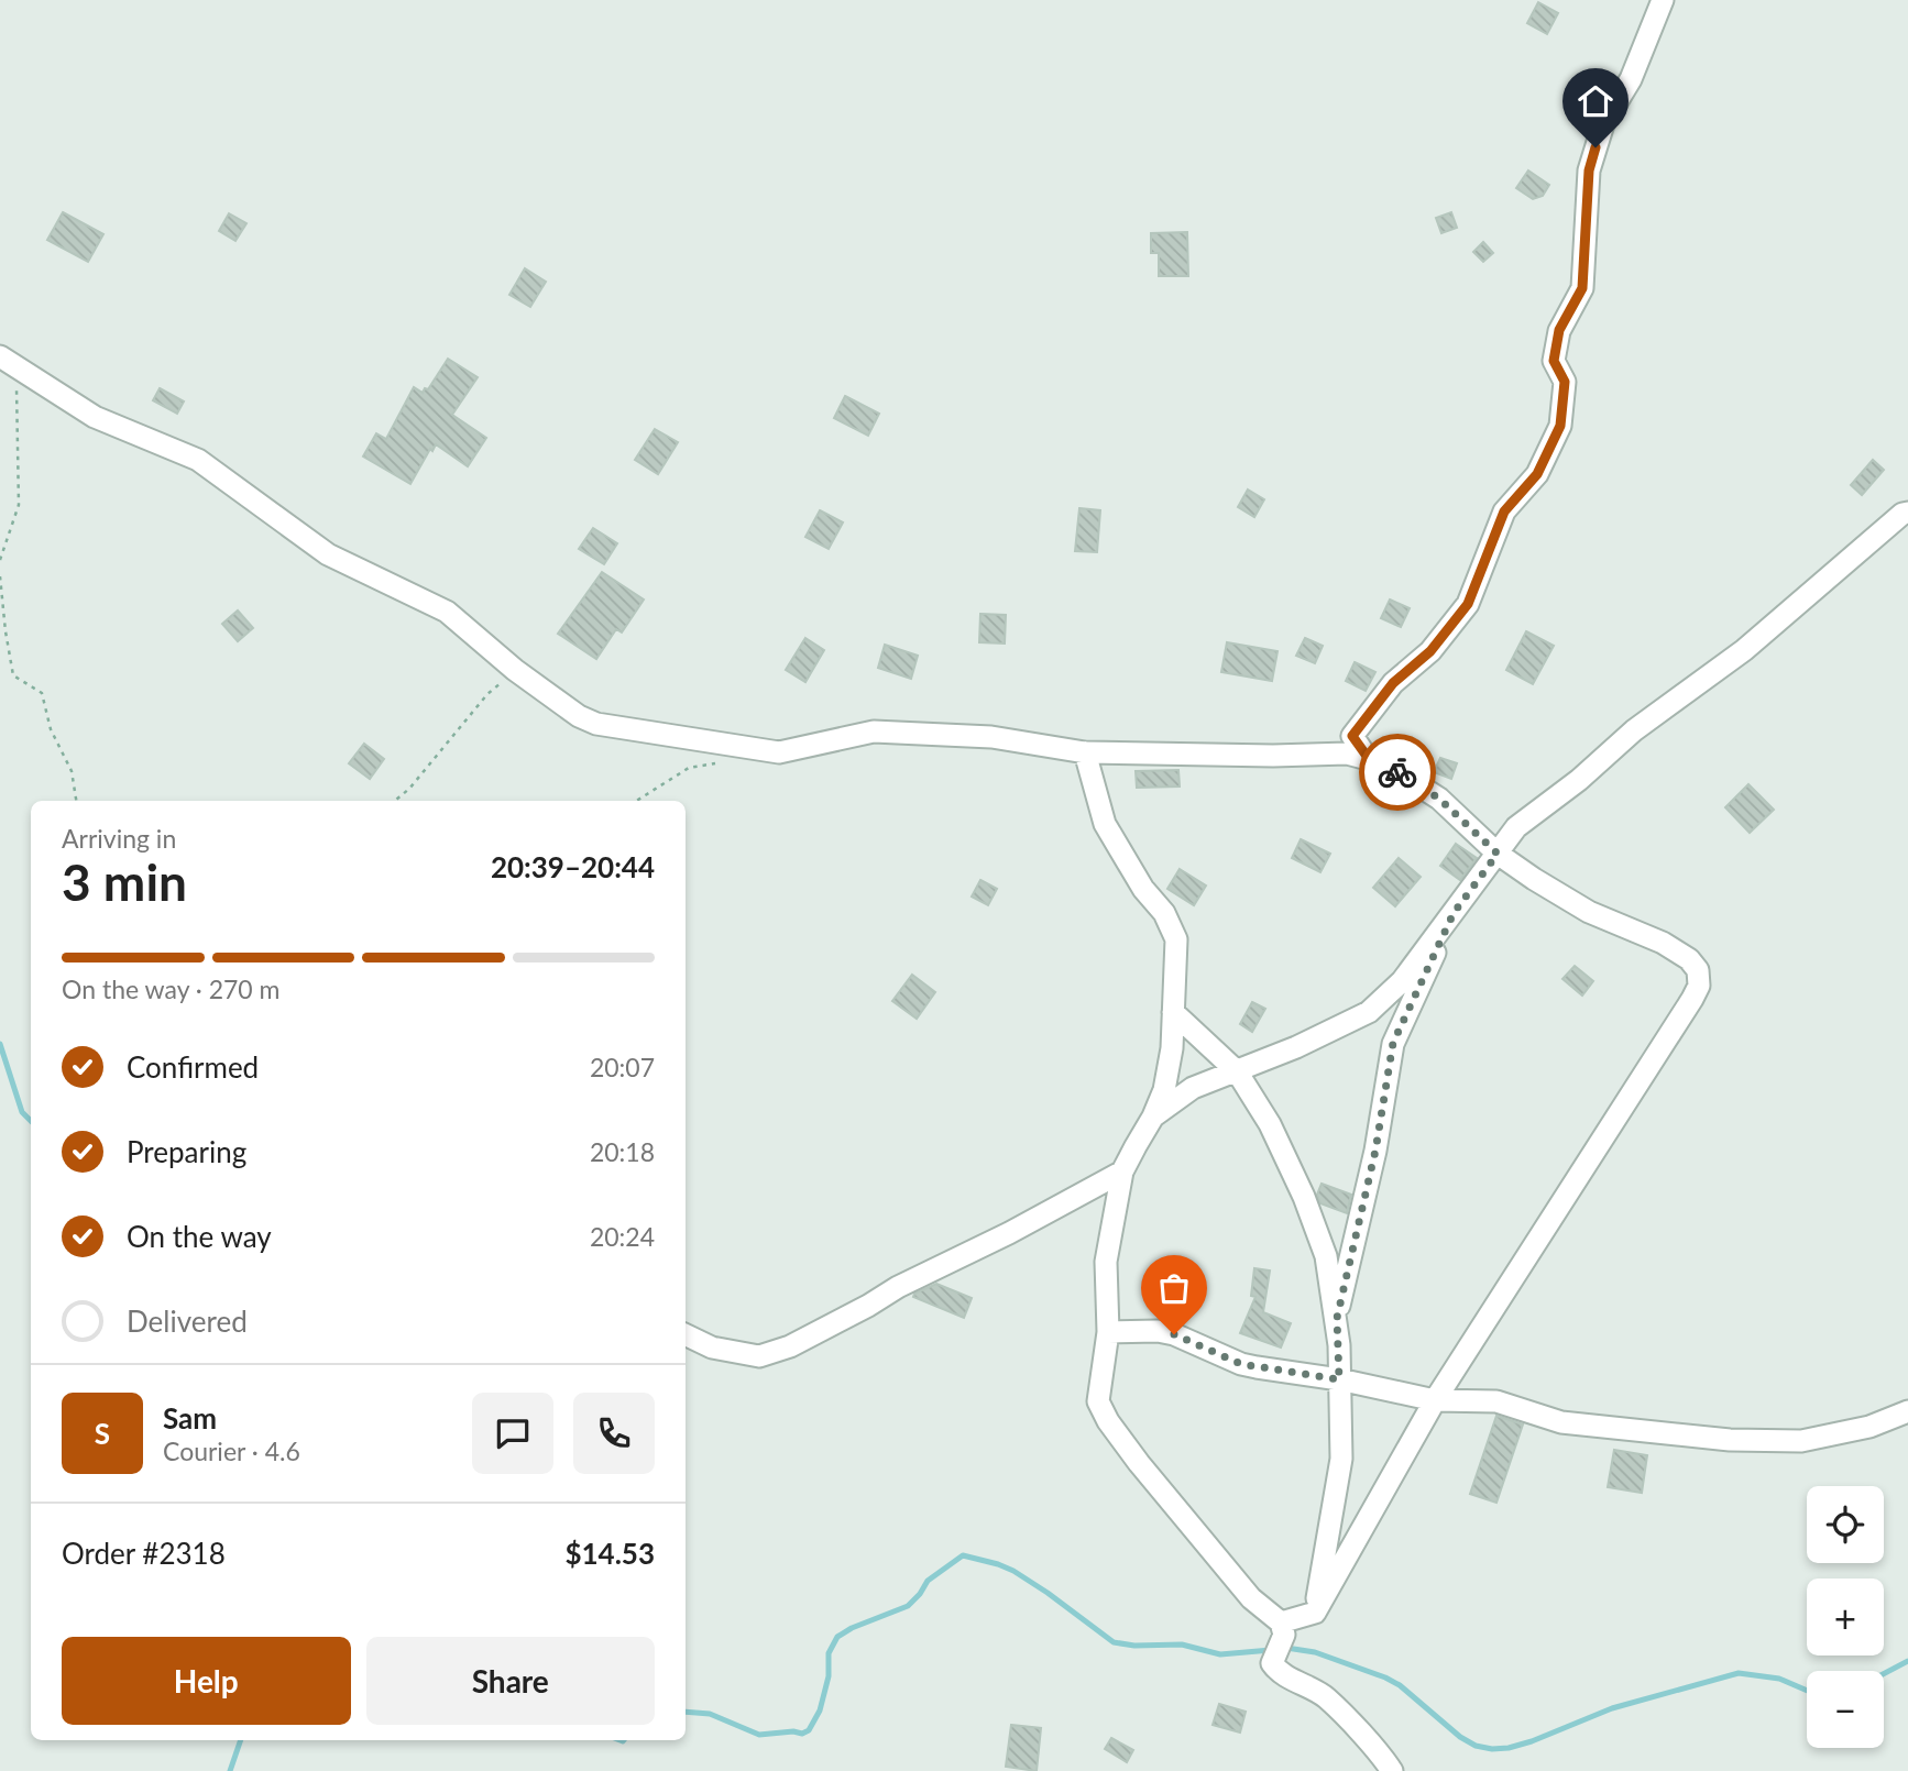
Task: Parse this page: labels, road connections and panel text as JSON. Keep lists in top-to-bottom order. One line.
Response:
{"page":{"heading":["3 min","Arriving in","20:39–20:44"],"panel":["Sam","Courier · 4.6","Order #2318","$14.53"],"bar":"On the way · 270 m","list":[["Confirmed","20:07"],["Preparing","20:18"],["On the way","20:24"],"Delivered"],"round":"S","map_buttons":["+","−"],"buttons":["Help","Share"]}}
